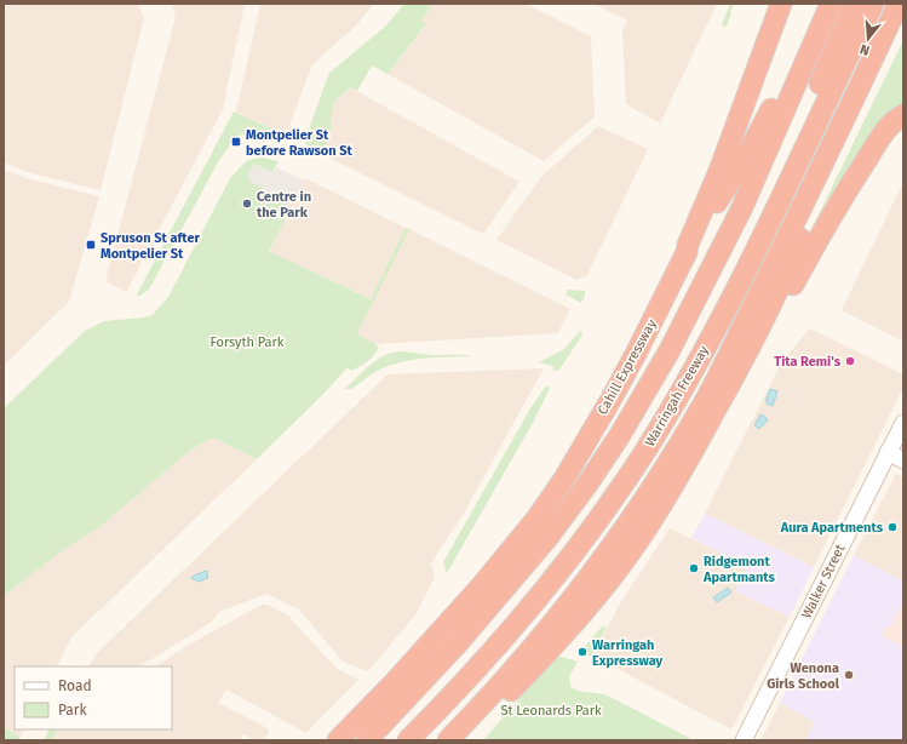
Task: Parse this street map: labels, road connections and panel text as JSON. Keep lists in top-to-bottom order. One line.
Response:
{"streets":{"highway":["Cahill Expressway","Warringah Freeway"],"street":["Walker Street"]},"parks":["Forsyth Park","St Leonards Park"],"places":{"transit":["Montpelier St before Rawson St","Spruson St after Montpelier St"],"other":["Centre in the Park","Tita Remi's","Aura Apartments","Ridgemont Apartmants","Warringah Expressway","Wenona Girls School"]},"legend":["Road","Park"],"north":"bottom"}
